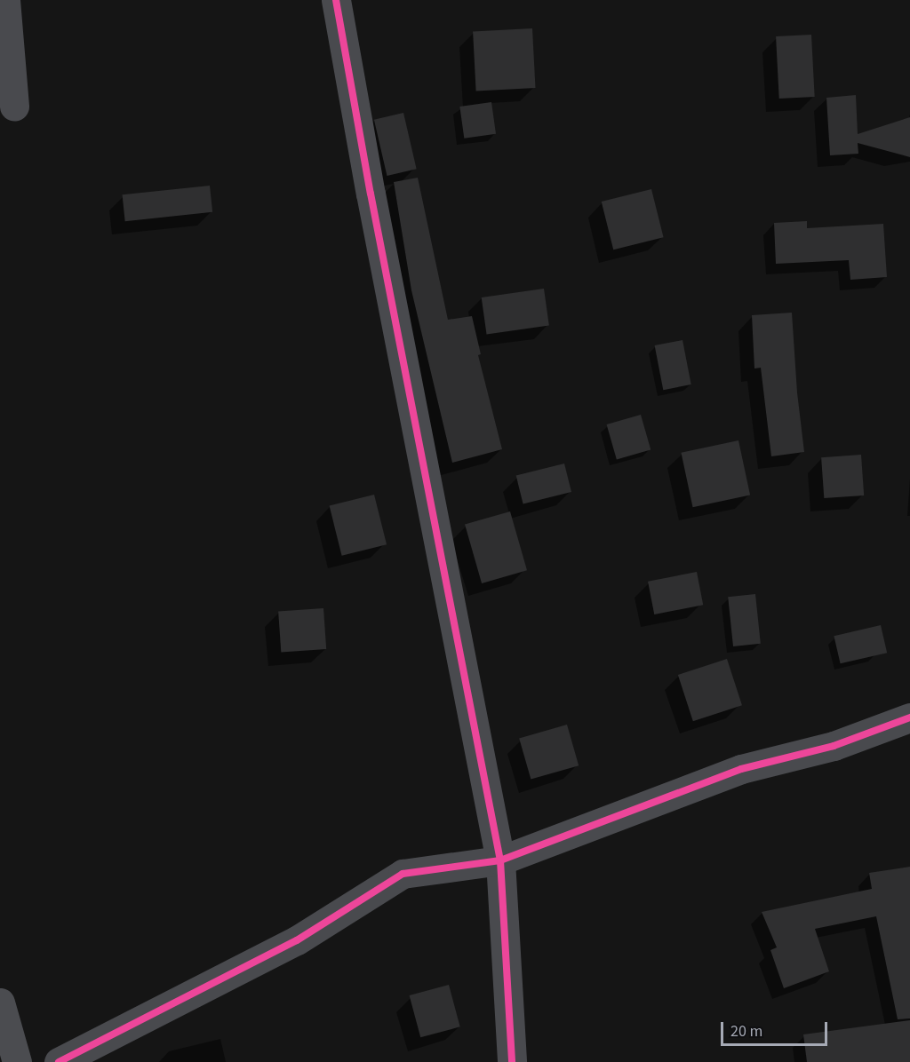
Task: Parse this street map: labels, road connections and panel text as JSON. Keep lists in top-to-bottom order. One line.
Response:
{"scale_bar":"20 m"}
